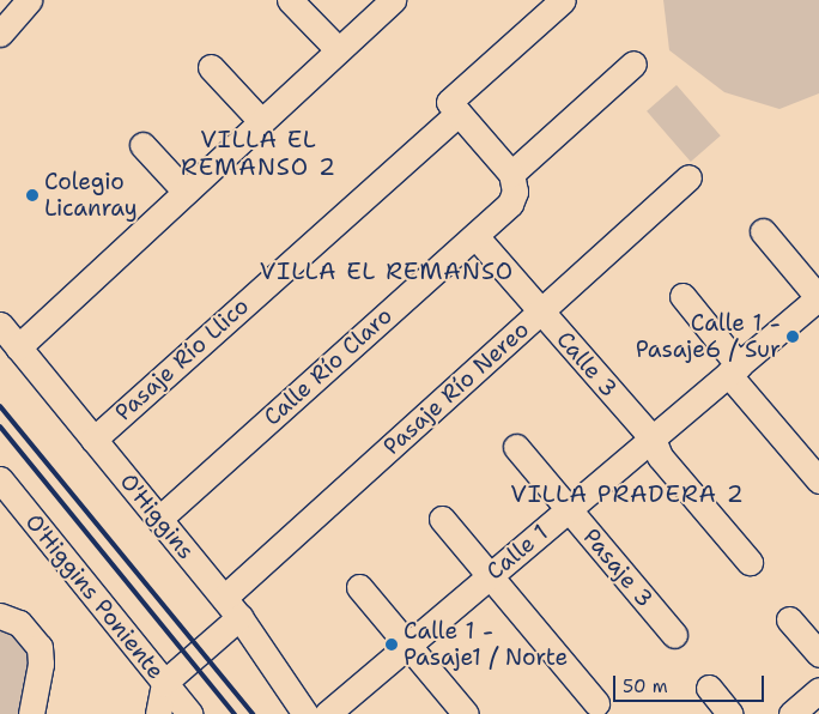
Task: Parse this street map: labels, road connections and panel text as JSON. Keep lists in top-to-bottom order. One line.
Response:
{"streets":{"street":["Pasaje Río Llico","Calle 3","Calle Río Claro","Pasaje Río Nereo","O'Higgins","Calle 1","Pasaje 3","O'Higgins Poniente"]},"crossings":[["Pasaje Río Llico","O'Higgins"],["Calle 3","Calle Río Claro"],["Calle 3","Pasaje Río Nereo"],["Calle 3","Calle 1"],["Calle Río Claro","O'Higgins"],["Pasaje Río Nereo","O'Higgins"],["Pasaje Río Nereo","O'Higgins Poniente"],["Calle 1","Pasaje 3"]],"districts":["VILLA EL REMANSO 2","VILLA EL REMANSO","VILLA PRADERA 2"],"places":["Colegio Licanray","Calle 1 - Pasaje6 / Sur","Calle 1 - Pasaje1 / Norte"],"scale_bar":"50 m"}
